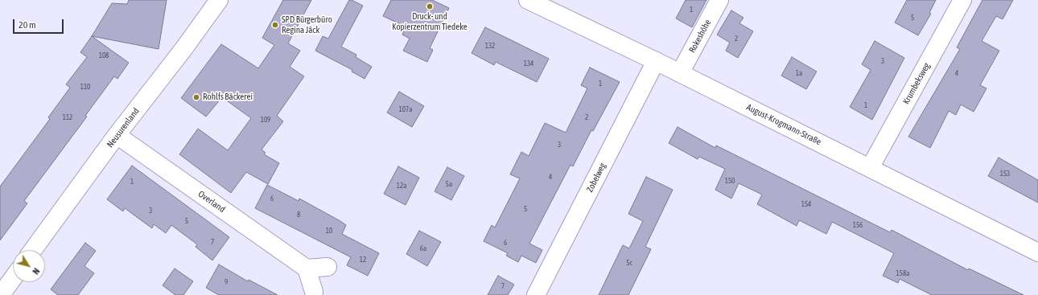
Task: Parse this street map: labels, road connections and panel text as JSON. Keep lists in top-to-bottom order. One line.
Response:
{"streets":{"street":["Rokeshöhe","Krumbeksweg","August-Krogmann-Straße","Neusurenland","Zobelweg","Overland"]},"crossings":[["Rokeshöhe","August-Krogmann-Straße"],["Krumbeksweg","August-Krogmann-Straße"],["August-Krogmann-Straße","Zobelweg"],["Neusurenland","Overland"]],"places":["Druck- und Kopierzentrum Tiedeke","SPD Bürgerbüro Regina Jäck","Rohlfs Bäckerei"],"house_numbers":["1","5","2","132","108","3","134","1a","4","1","110","1","107a","112","2","109","3","153","4","150","1","5a","12a","6","154","5","3","8","5","156","10","7","6","6a","12","5c","158a","9","7"],"scale_bar":"20 m","north":"bottom right"}
